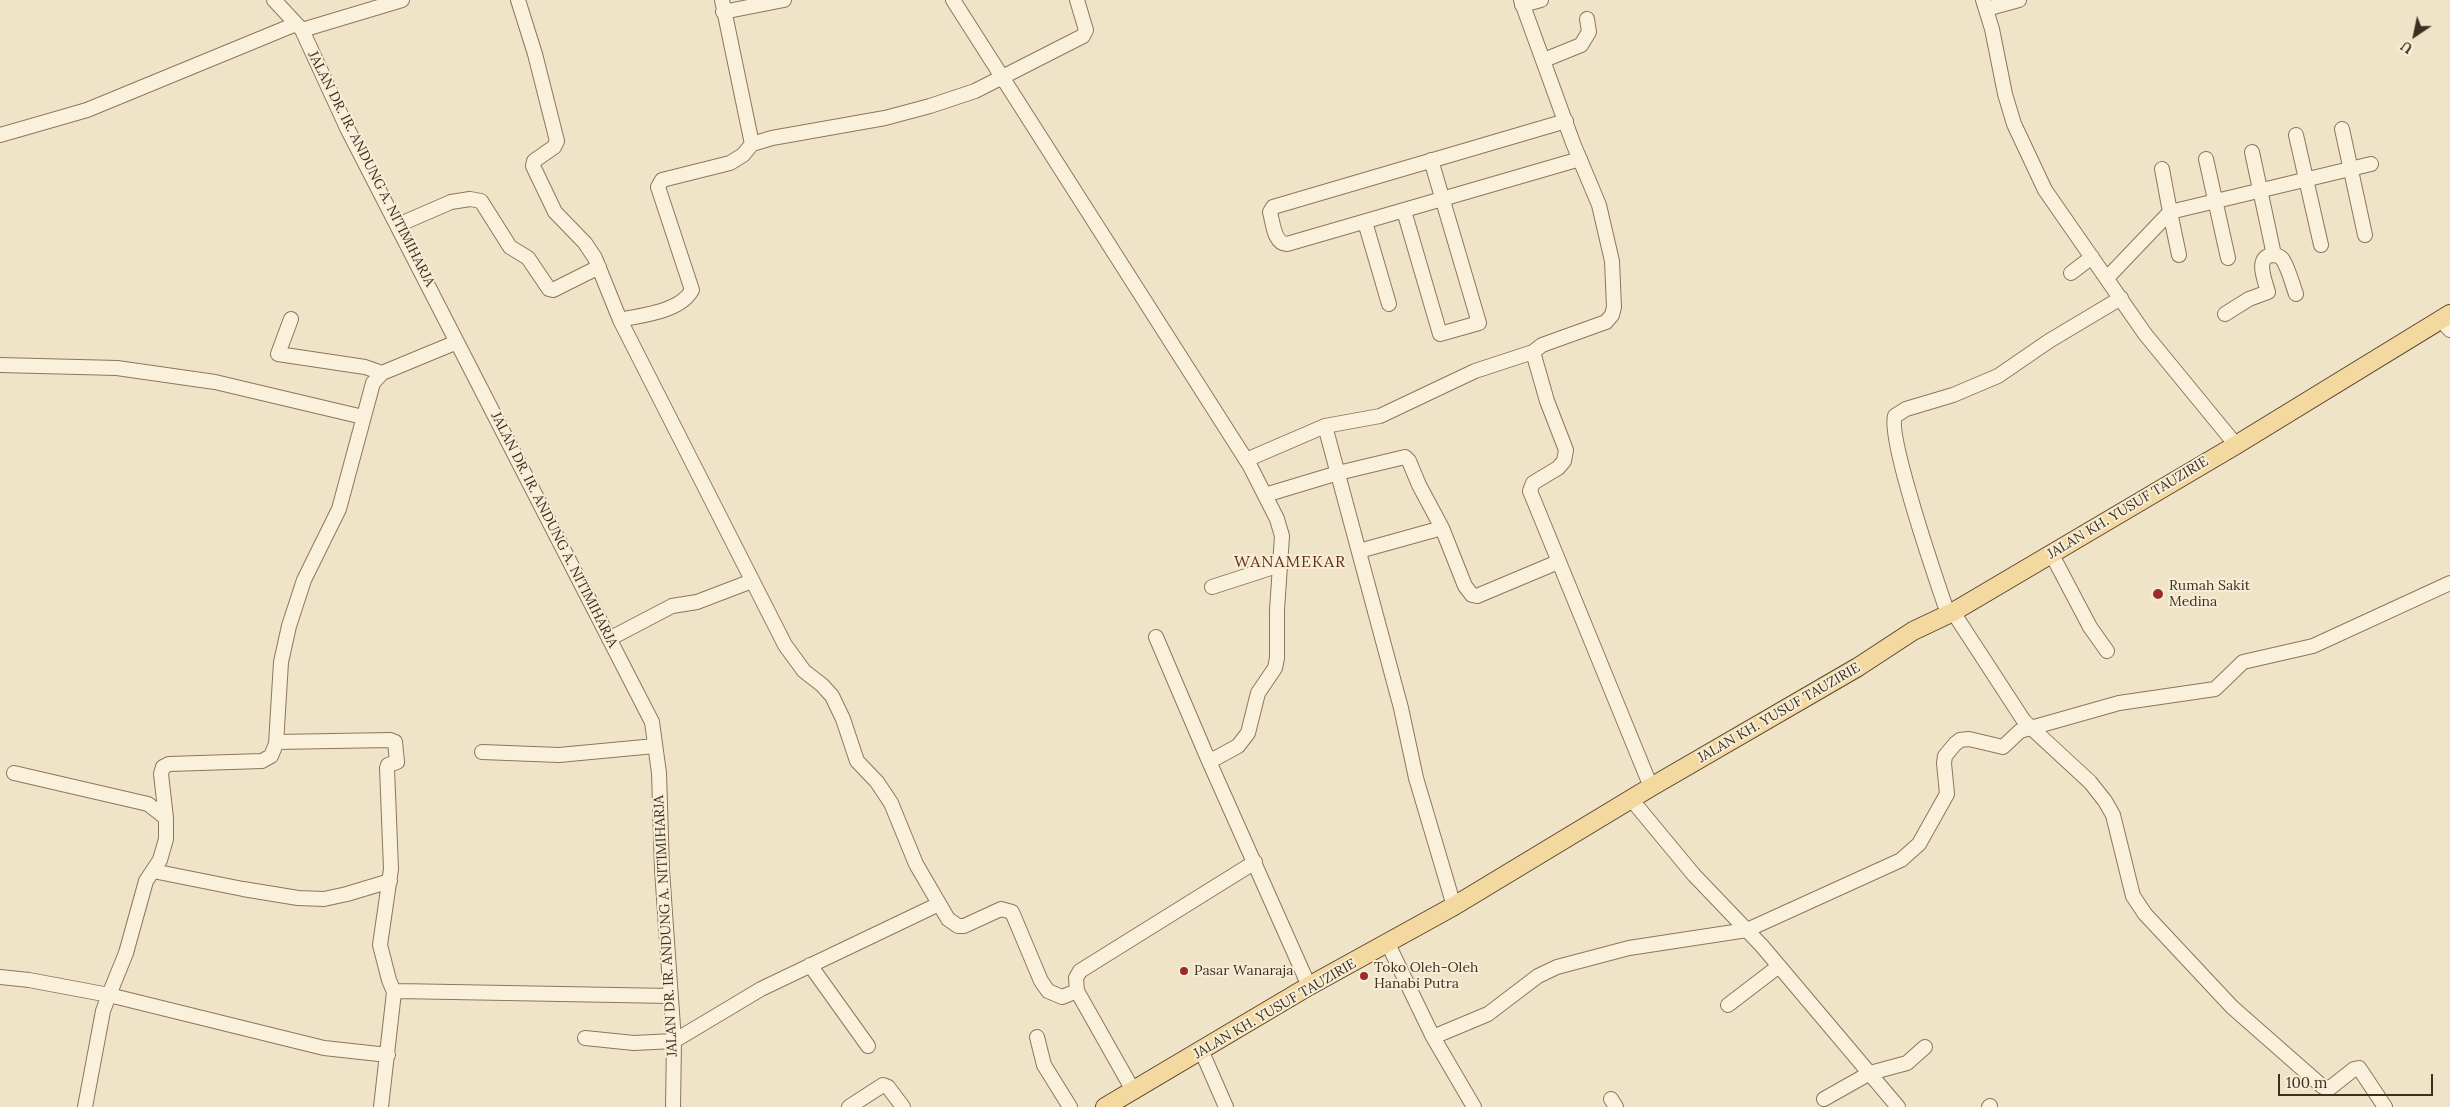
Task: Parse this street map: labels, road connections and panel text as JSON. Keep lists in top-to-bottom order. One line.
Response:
{"streets":{"main road":["JALAN KH. YUSUF TAUZIRIE"],"street":["JALAN DR. IR. ANDUNG A. NITIMIHARJA"]},"districts":["WANAMEKAR"],"places":["Rumah Sakit Medina","Pasar Wanaraja","Toko Oleh-Oleh Hanabi Putra"],"scale_bar":"100 m","north":"bottom left"}
